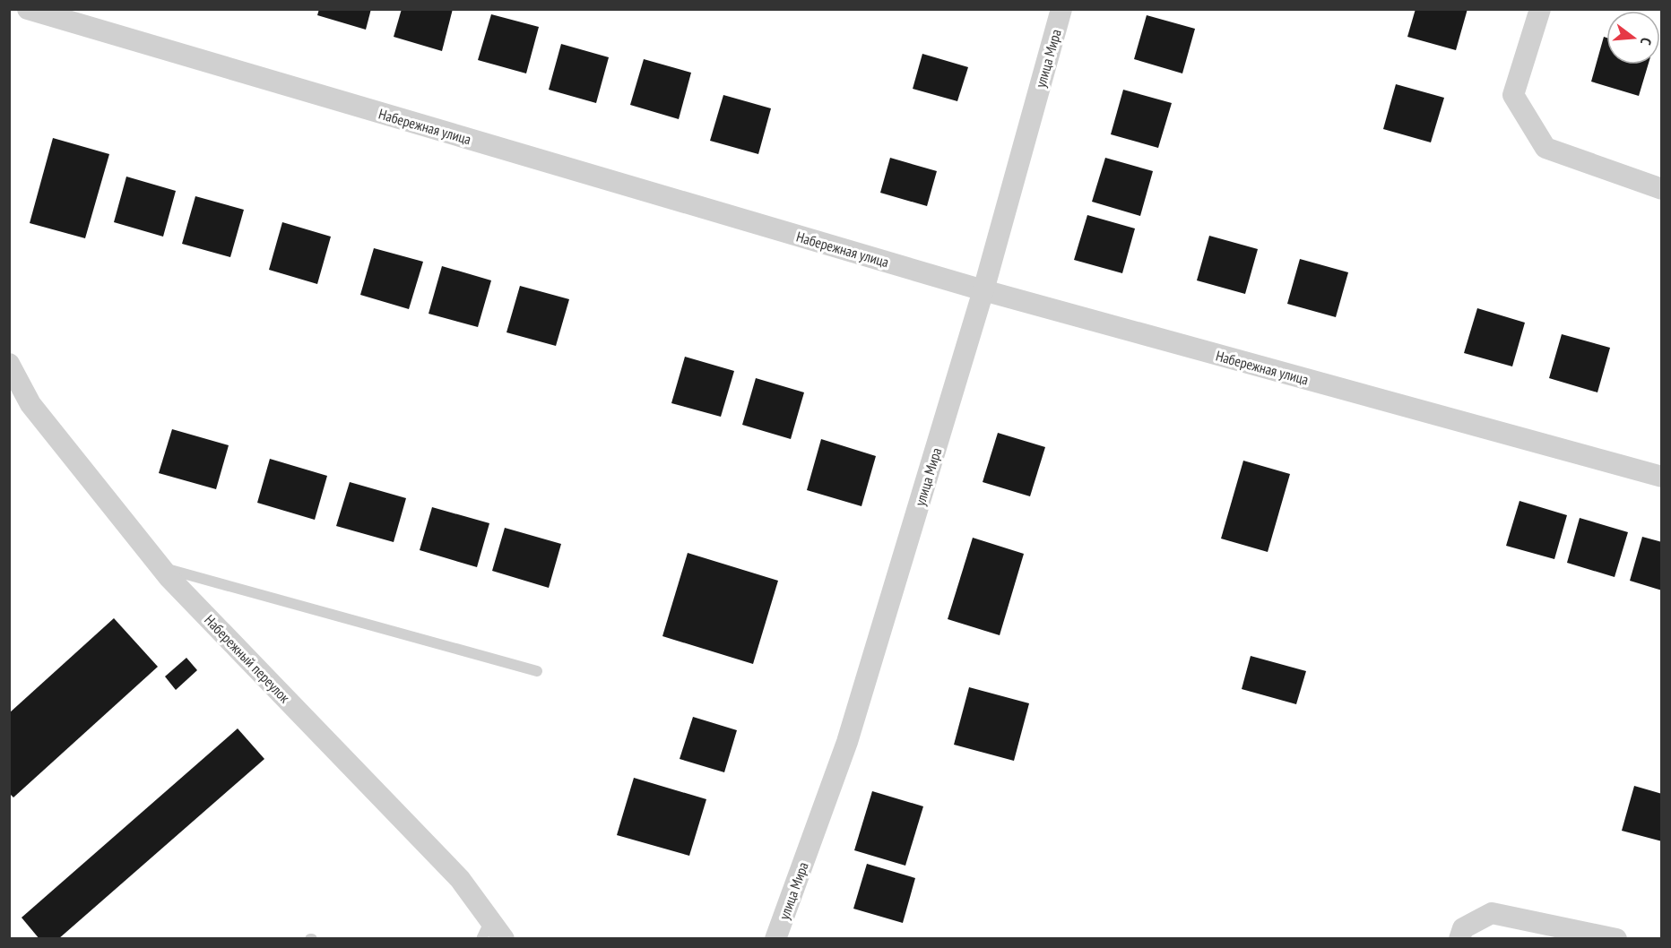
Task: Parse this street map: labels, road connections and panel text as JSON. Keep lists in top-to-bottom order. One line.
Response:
{"streets":{"street":["улица Мира","Набережная улица","Набережный переулок"]},"crossings":[["улица Мира","Набережная улица"]],"north":"right"}
